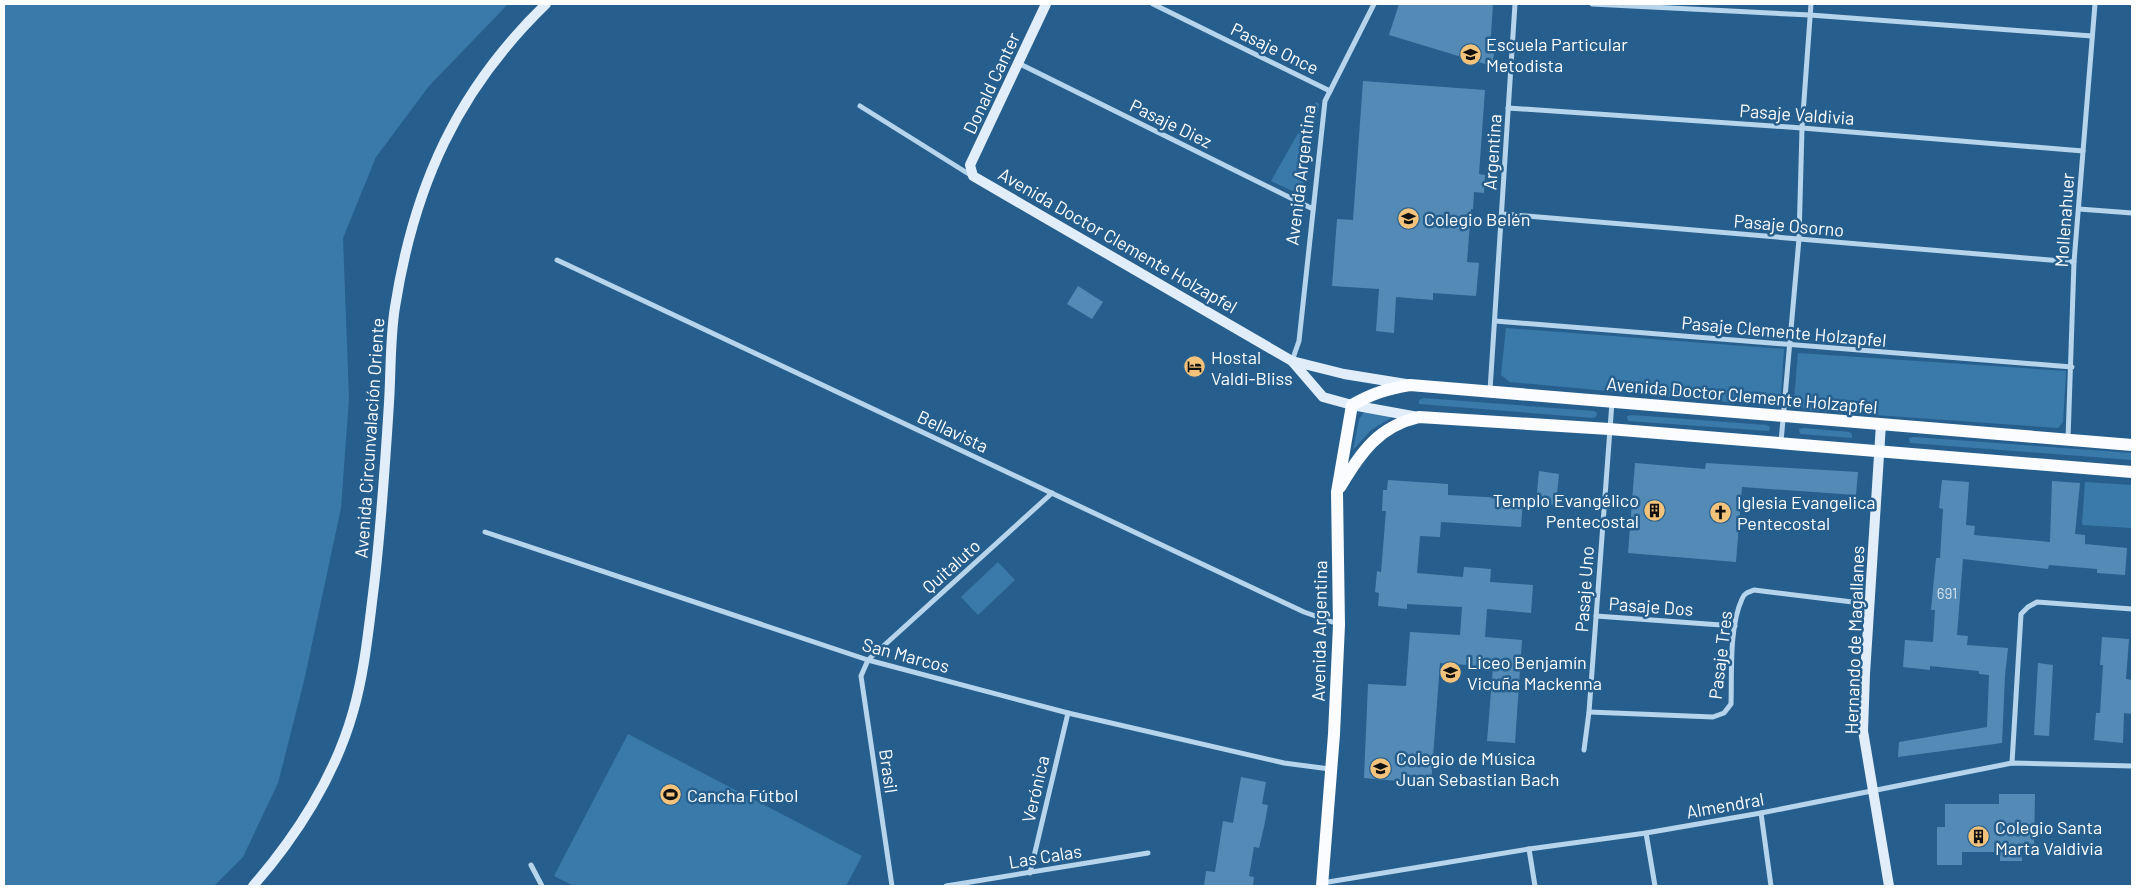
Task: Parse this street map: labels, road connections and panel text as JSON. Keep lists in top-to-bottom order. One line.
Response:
{"streets":{"main road":["Avenida Argentina","Avenida Doctor Clemente Holzapfel"],"street":["Pasaje Once","Donald Canter","Pasaje Valdivia","Pasaje Diez","Argentina","Mollenahuer","Pasaje Osorno","Pasaje Clemente Holzapfel","Bellavista","Avenida Circunvalación Oriente","Quitaluto","Pasaje Uno","Pasaje Dos","Hernando de Magallanes","San Marcos","Pasaje Tres","Brasil","Verónica","Almendral","Las Calas"]},"crossings":[["Pasaje Once","Avenida Argentina"],["Donald Canter","Pasaje Diez"],["Donald Canter","Avenida Doctor Clemente Holzapfel"],["Pasaje Valdivia","Argentina"],["Pasaje Valdivia","Mollenahuer"],["Pasaje Diez","Avenida Argentina"],["Argentina","Pasaje Osorno"],["Argentina","Avenida Doctor Clemente Holzapfel"],["Argentina","Pasaje Clemente Holzapfel"],["Avenida Argentina","Avenida Doctor Clemente Holzapfel"],["Avenida Argentina","Bellavista"],["Avenida Argentina","San Marcos"],["Avenida Argentina","Almendral"],["Mollenahuer","Pasaje Osorno"],["Mollenahuer","Avenida Doctor Clemente Holzapfel"],["Mollenahuer","Pasaje Clemente Holzapfel"],["Avenida Doctor Clemente Holzapfel","Pasaje Uno"],["Avenida Doctor Clemente Holzapfel","Hernando de Magallanes"],["Bellavista","Quitaluto"],["Quitaluto","San Marcos"],["Quitaluto","Brasil"],["Pasaje Uno","Pasaje Dos"],["Pasaje Uno","Pasaje Tres"],["Pasaje Dos","Pasaje Tres"],["Hernando de Magallanes","Pasaje Tres"],["Hernando de Magallanes","Almendral"],["San Marcos","Brasil"],["San Marcos","Verónica"],["Verónica","Las Calas"]],"places":{"school or university":["Escuela Particular Metodista","Colegio Belén","Liceo Benjamín Vicuña Mackenna","Colegio de Música Juan Sebastian Bach"],"hotel":["Hostal Valdi-Bliss"],"building":["Templo Evangélico Pentecostal","Colegio Santa Marta Valdivia"],"church":["Iglesia Evangelica Pentecostal"],"sports":["Cancha Fútbol"]},"house_numbers":["691"]}
